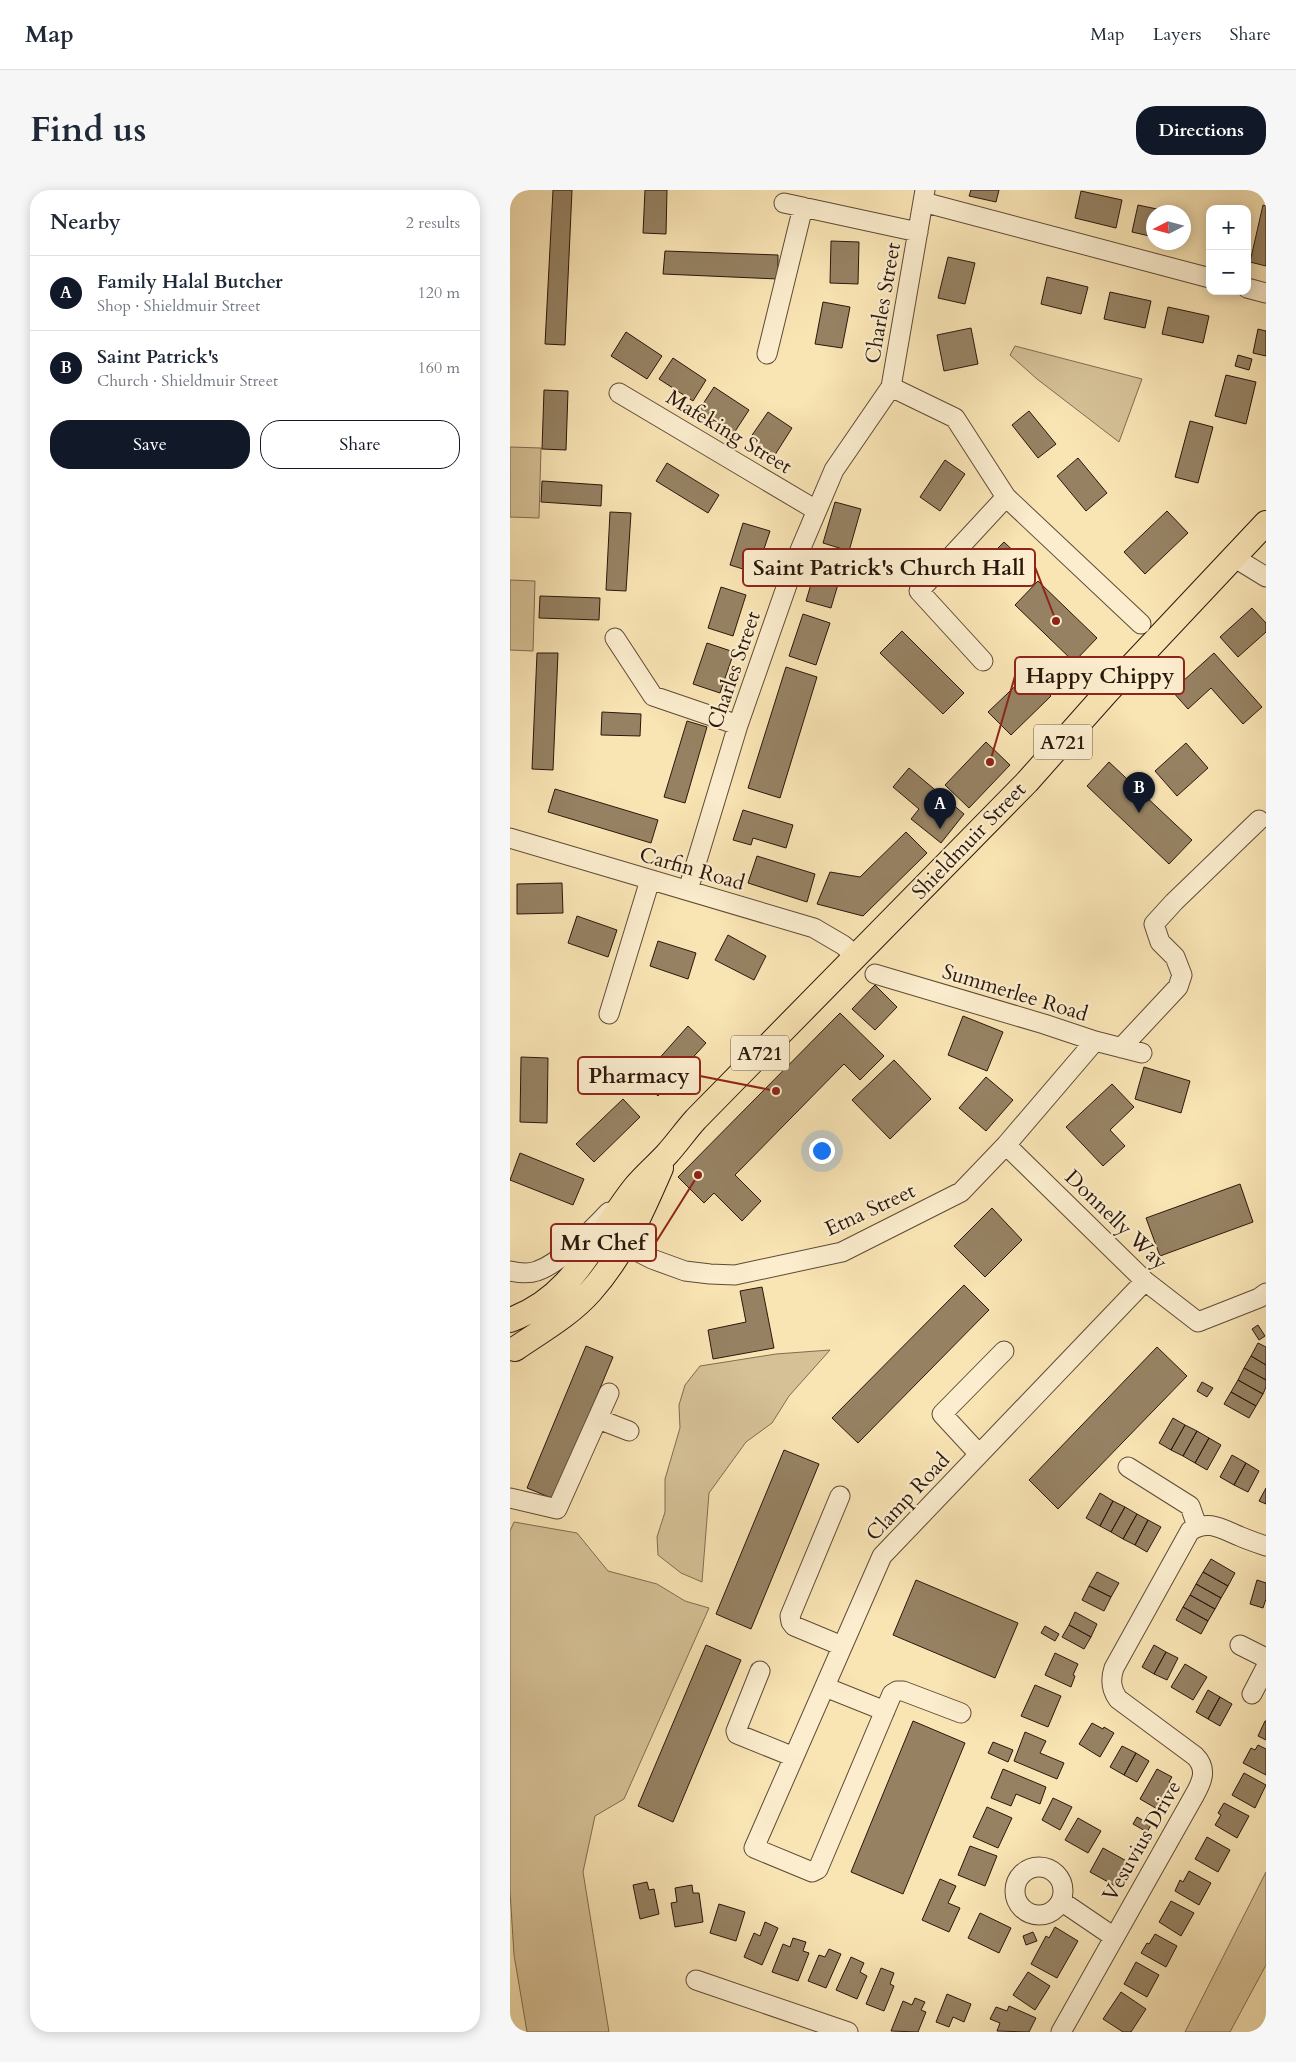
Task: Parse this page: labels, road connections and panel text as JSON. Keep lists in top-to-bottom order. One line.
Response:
{"streets":{"main road":["A721","Shieldmuir Street"],"street":["Charles Street","Mafeking Street","Carfin Road","Summerlee Road","Etna Street","Donnelly Way","Clamp Road","Vesuvius Drive"]},"crossings":[["Charles Street","Mafeking Street"],["Charles Street","Carfin Road"],["Shieldmuir Street","Carfin Road"],["Shieldmuir Street","Etna Street"],["Summerlee Road","Etna Street"],["Etna Street","Donnelly Way"],["Donnelly Way","Clamp Road"]],"places":["Saint Patrick's Church Hall","Happy Chippy","Pharmacy","Mr Chef"],"north":"left","page":{"header":"Map","nav":["Map","Layers","Share"],"title":"Find us","buttons":["Directions",["Save","Share"]],"heading":["Nearby","2 results"],"map_buttons":["+","−"],"list":[{"mark":"A","name":"Family Halal Butcher","note":"Shop · Shieldmuir Street","value":"120 m"},{"mark":"B","name":"Saint Patrick's","note":"Church · Shieldmuir Street","value":"160 m"}],"pins":["B","A"]}}
